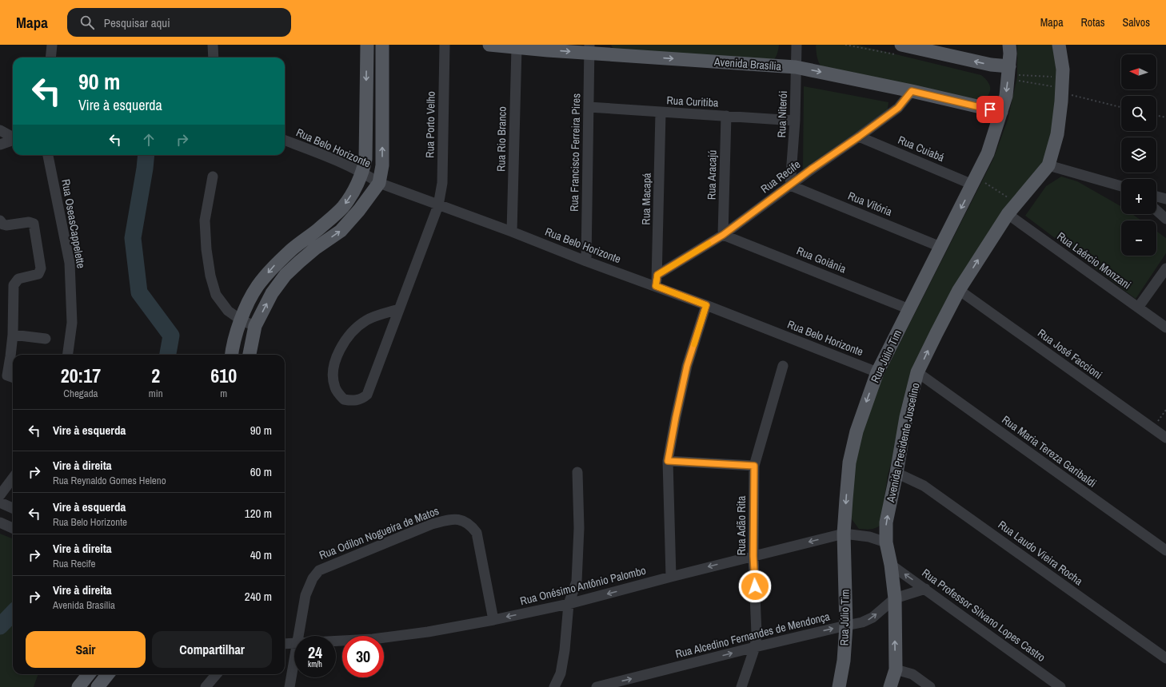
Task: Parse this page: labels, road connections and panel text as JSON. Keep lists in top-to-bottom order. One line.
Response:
{"streets":{"main road":["Avenida Brasília","Rua Júlio Tim","Avenida Presidente Juscelino"],"street":["Rua Curitiba","Rua Niterói","Rua Porto Velho","Rua Rio Branco","Rua Belo Horizonte","Rua Cuiabá","Rua Francisco Ferreira Pires","Rua Aracajú","Rua Recife","Rua Macapá","Rua Vitória","Rua OseasCappelette","Rua Goiânia","Rua Laércio Monzani","Rua José Faccioni","Rua Maria Tereza Garibaldi","Rua Adão Rita","Rua Odilon Nogueira de Matos","Rua Laudo Vieira Rocha","Rua Onésimo Antônio Palombo","Rua Professor Silvano Lopes Castro","Rua Alcedino Fernandes de Mendonça"]},"crossings":[["Avenida Brasília","Rua Niterói"],["Avenida Brasília","Rua Rio Branco"],["Avenida Brasília","Rua Francisco Ferreira Pires"],["Avenida Brasília","Rua Recife"],["Avenida Brasília","Rua Júlio Tim"],["Rua Curitiba","Rua Niterói"],["Rua Curitiba","Rua Francisco Ferreira Pires"],["Rua Curitiba","Rua Aracajú"],["Rua Curitiba","Rua Macapá"],["Rua Niterói","Rua Recife"],["Rua Niterói","Rua Vitória"],["Rua Porto Velho","Rua Belo Horizonte"],["Rua Rio Branco","Rua Belo Horizonte"],["Rua Belo Horizonte","Rua Francisco Ferreira Pires"],["Rua Belo Horizonte","Rua Macapá"],["Rua Belo Horizonte","Rua Júlio Tim"],["Rua Cuiabá","Rua Recife"],["Rua Cuiabá","Rua Júlio Tim"],["Rua Aracajú","Rua Recife"],["Rua Aracajú","Rua Goiânia"],["Rua Recife","Rua Macapá"],["Rua Recife","Rua Vitória"],["Rua Recife","Rua Goiânia"],["Rua Vitória","Rua Júlio Tim"],["Rua Goiânia","Rua Júlio Tim"],["Rua Laércio Monzani","Avenida Presidente Juscelino"],["Rua José Faccioni","Avenida Presidente Juscelino"],["Rua Júlio Tim","Rua Onésimo Antônio Palombo"],["Rua Júlio Tim","Rua Alcedino Fernandes de Mendonça"],["Avenida Presidente Juscelino","Rua Maria Tereza Garibaldi"],["Avenida Presidente Juscelino","Rua Laudo Vieira Rocha"],["Avenida Presidente Juscelino","Rua Onésimo Antônio Palombo"],["Avenida Presidente Juscelino","Rua Professor Silvano Lopes Castro"],["Avenida Presidente Juscelino","Rua Alcedino Fernandes de Mendonça"],["Rua Adão Rita","Rua Onésimo Antônio Palombo"],["Rua Adão Rita","Rua Alcedino Fernandes de Mendonça"],["Rua Odilon Nogueira de Matos","Rua Onésimo Antônio Palombo"],["Rua Professor Silvano Lopes Castro","Rua Alcedino Fernandes de Mendonça"]],"one_way":["Avenida Brasília","Rua Júlio Tim","Avenida Presidente Juscelino","Rua Onésimo Antônio Palombo","Rua Alcedino Fernandes de Mendonça"],"north":"left","page":{"header":"Mapa","search":"Pesquisar aqui","nav":["Mapa","Rotas","Salvos"],"map_buttons":["+","−"],"turn":["90 m","Vire à esquerda"],"eta":["20:17","Chegada","2","min","610","m"],"list":[{"name":"Vire à esquerda","value":"90 m"},{"name":"Vire à direita","note":"Rua Reynaldo Gomes Heleno","value":"60 m"},{"name":"Vire à esquerda","note":"Rua Belo Horizonte","value":"120 m"},{"name":"Vire à direita","note":"Rua Recife","value":"40 m"},{"name":"Vire à direita","note":"Avenida Brasília","value":"240 m"}],"buttons":["Sair","Compartilhar"],"speed":"24 km/h","limit":"30"}}
